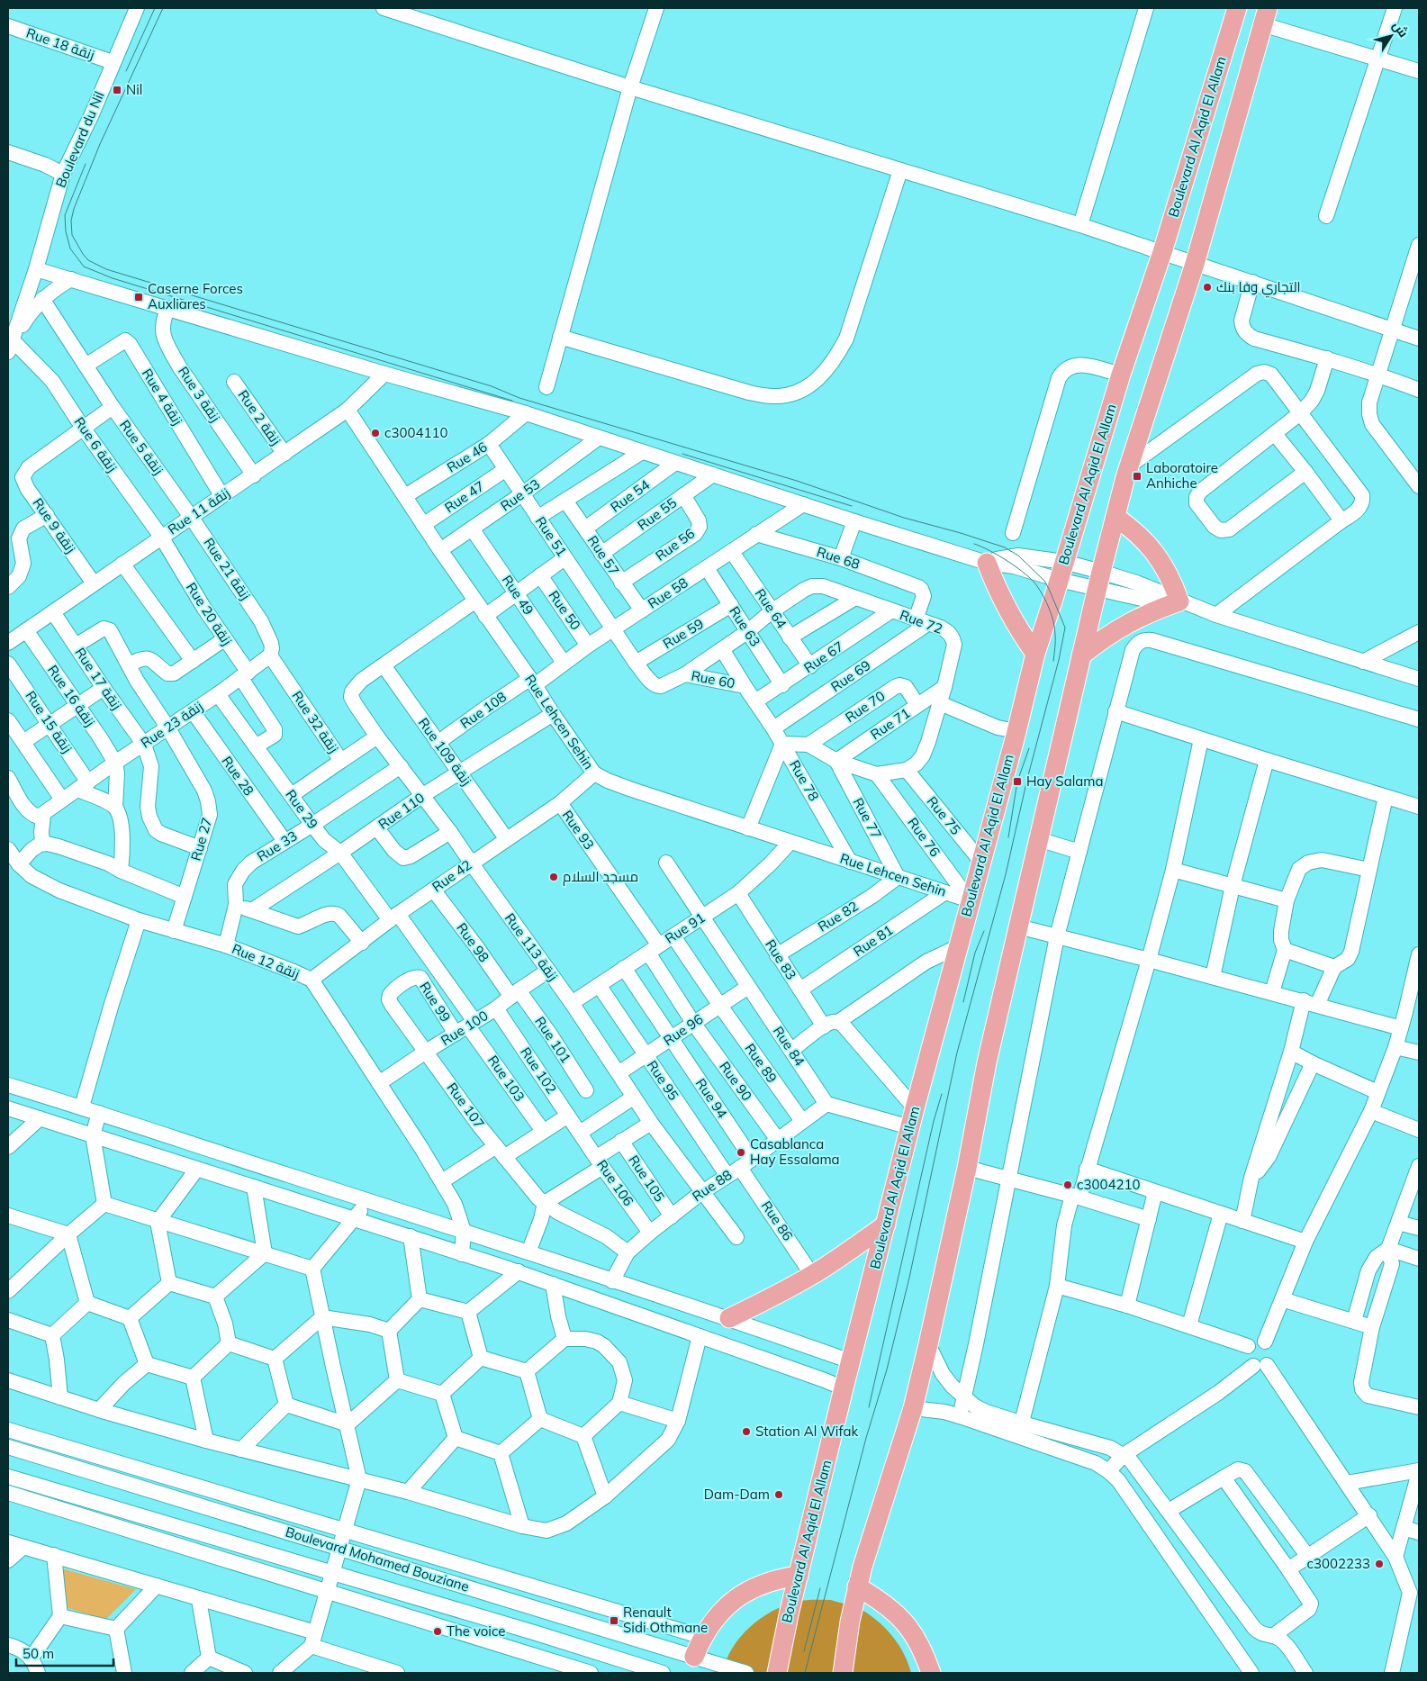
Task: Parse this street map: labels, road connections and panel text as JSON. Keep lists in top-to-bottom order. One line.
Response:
{"streets":{"main road":["Boulevard Al Aqid El Allam"],"street":["Rue 18 زنقة","Boulevard du Nil","Rue 3 زنقة","Rue 4 زنقة","Rue 2 زنقة","Rue 6 زنقة","Rue 5 زنقة","Rue 46","Rue 53","Rue 54","Rue 47","Rue 11 زنقة","Rue 55","Rue 9 زنقة","Rue 51","Rue 56","Rue 57","Rue 68","Rue 21 زنقة","Rue 58","Rue 49","Rue 64","Rue 50","Rue 20 زنقة","Rue 72","Rue 63","Rue 59","Rue 67","Rue 69","Rue 17 زنقة","Rue 60","Rue 16 زنقة","Rue 70","Rue 108","Rue 15 زنقة","Rue 32 زنقة","Rue Lehcen Sehin","Rue 71","Rue 23 زنقة","Rue 109 زنقة","Rue 28","Rue 78","Rue 29","Rue 110","Rue 75","Rue 77","Rue 93","Rue 76","Rue 27","Rue 33","Rue 42","Rue 82","Rue 91","Rue 81","Rue 98","Rue 113 زنقة","Rue 83","Rue 12 زنقة","Rue 99","Rue 100","Rue 96","Rue 101","Rue 84","Rue 89","Rue 102","Rue 103","Rue 95","Rue 90","Rue 94","Rue 107","Rue 105","Rue 106","Rue 88","Rue 86","Boulevard Mohamed Bouziane"]},"crossings":[["Rue 18 زنقة","Boulevard du Nil"],["Boulevard Al Aqid El Allam","Rue Lehcen Sehin"],["Boulevard Al Aqid El Allam","Rue 75"],["Boulevard Al Aqid El Allam","Rue 76"],["Boulevard Al Aqid El Allam","Rue 83"],["Boulevard du Nil","Rue 6 زنقة"],["Rue 3 زنقة","Rue 11 زنقة"],["Rue 4 زنقة","Rue 11 زنقة"],["Rue 2 زنقة","Rue 11 زنقة"],["Rue 6 زنقة","Rue 5 زنقة"],["Rue 6 زنقة","Rue 11 زنقة"],["Rue 6 زنقة","Rue 20 زنقة"],["Rue 5 زنقة","Rue 11 زنقة"],["Rue 5 زنقة","Rue 9 زنقة"],["Rue 5 زنقة","Rue 21 زنقة"],["Rue 46","Rue 51"],["Rue 46","Rue Lehcen Sehin"],["Rue 53","Rue 51"],["Rue 53","Rue 49"],["Rue 53","Rue Lehcen Sehin"],["Rue 54","Rue 57"],["Rue 47","Rue 51"],["Rue 47","Rue Lehcen Sehin"],["Rue 11 زنقة","Rue 9 زنقة"],["Rue 11 زنقة","Rue 21 زنقة"],["Rue 11 زنقة","Rue 17 زنقة"],["Rue 11 زنقة","Rue 16 زنقة"],["Rue 11 زنقة","Rue Lehcen Sehin"],["Rue 55","Rue 56"],["Rue 55","Rue 57"],["Rue 51","Rue 58"],["Rue 51","Rue 60"],["Rue 56","Rue 57"],["Rue 57","Rue 58"],["Rue 68","Rue 58"],["Rue 68","Rue 72"],["Rue 68","Rue 69"],["Rue 21 زنقة","Rue 32 زنقة"],["Rue 21 زنقة","Rue 23 زنقة"],["Rue 58","Rue 49"],["Rue 58","Rue 64"],["Rue 58","Rue 50"],["Rue 58","Rue 63"],["Rue 58","Rue 60"],["Rue 58","Rue 108"],["Rue 58","Rue Lehcen Sehin"],["Rue 64","Rue 72"],["Rue 64","Rue 67"],["Rue 20 زنقة","Rue 23 زنقة"],["Rue 20 زنقة","Rue 29"],["Rue 72","Rue 67"],["Rue 72","Rue 69"],["Rue 72","Rue 71"],["Rue 72","Rue 75"],["Rue 63","Rue 59"],["Rue 63","Rue 67"],["Rue 59","Rue 60"],["Rue 67","Rue 60"],["Rue 67","Rue 78"],["Rue 69","Rue 78"],["Rue 17 زنقة","Rue 23 زنقة"],["Rue 17 زنقة","Rue 27"],["Rue 60","Rue 78"],["Rue 16 زنقة","Rue 23 زنقة"],["Rue 70","Rue 71"],["Rue 108","Rue Lehcen Sehin"],["Rue 108","Rue 109 زنقة"],["Rue 15 زنقة","Rue 23 زنقة"],["Rue 32 زنقة","Rue 23 زنقة"],["Rue 32 زنقة","Rue 29"],["Rue Lehcen Sehin","Rue 78"],["Rue Lehcen Sehin","Rue 110"],["Rue Lehcen Sehin","Rue 77"],["Rue Lehcen Sehin","Rue 76"],["Rue Lehcen Sehin","Rue 42"],["Rue Lehcen Sehin","Rue 82"],["Rue Lehcen Sehin","Rue 91"],["Rue Lehcen Sehin","Rue 81"],["Rue 71","Rue 77"],["Rue 23 زنقة","Rue 28"],["Rue 23 زنقة","Rue 29"],["Rue 23 زنقة","Rue 27"],["Rue 109 زنقة","Rue 110"],["Rue 109 زنقة","Rue 42"],["Rue 109 زنقة","Rue 113 زنقة"],["Rue 28","Rue 33"],["Rue 29","Rue 110"],["Rue 29","Rue 33"],["Rue 29","Rue 42"],["Rue 29","Rue 103"],["Rue 110","Rue 113 زنقة"],["Rue 77","Rue 82"],["Rue 93","Rue 42"],["Rue 93","Rue 91"],["Rue 93","Rue 96"],["Rue 93","Rue 90"],["Rue 27","Rue 12 زنقة"],["Rue 33","Rue 113 زنقة"],["Rue 33","Rue 12 زنقة"],["Rue 42","Rue 98"],["Rue 42","Rue 113 زنقة"],["Rue 42","Rue 12 زنقة"],["Rue 82","Rue 83"],["Rue 91","Rue 113 زنقة"],["Rue 91","Rue 83"],["Rue 91","Rue 84"],["Rue 91","Rue 89"],["Rue 91","Rue 95"],["Rue 91","Rue 94"],["Rue 81","Rue 83"],["Rue 98","Rue 100"],["Rue 98","Rue 101"],["Rue 113 زنقة","Rue 100"],["Rue 113 زنقة","Rue 96"],["Rue 113 زنقة","Rue 88"],["Rue 12 زنقة","Rue 100"],["Rue 99","Rue 100"],["Rue 99","Rue 107"],["Rue 100","Rue 101"],["Rue 100","Rue 102"],["Rue 100","Rue 103"],["Rue 100","Rue 107"],["Rue 96","Rue 84"],["Rue 96","Rue 89"],["Rue 96","Rue 95"],["Rue 96","Rue 90"],["Rue 96","Rue 94"],["Rue 84","Rue 88"],["Rue 89","Rue 88"],["Rue 102","Rue 106"],["Rue 95","Rue 88"],["Rue 90","Rue 88"],["Rue 94","Rue 88"],["Rue 94","Rue 86"],["Rue 107","Rue 88"],["Rue 105","Rue 88"],["Rue 106","Rue 88"],["Rue 88","Rue 86"]],"places":{"transit":["Nil","Caserne Forces Auxliares","Laboratoire Anhiche","Hay Salama","Renault Sidi Othmane"],"other":["التجاري وفا بنك","c3004110","مسجد السلام","Casablanca Hay Essalama","c3004210","Station Al Wifak","Dam-Dam","c3002233","The voice"]},"scale_bar":"50 m","north":"top right"}
